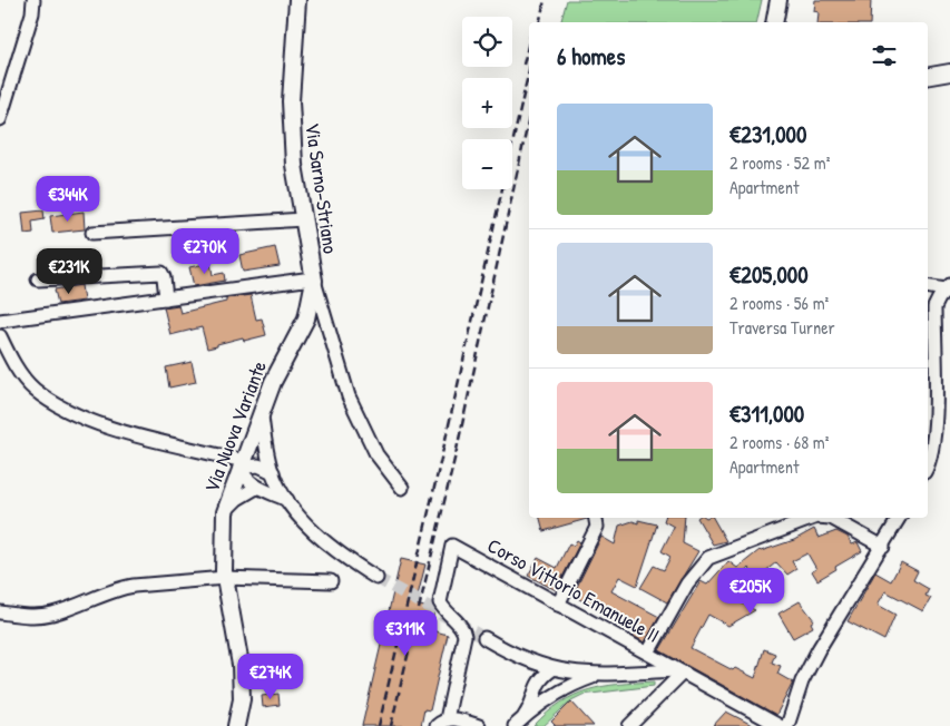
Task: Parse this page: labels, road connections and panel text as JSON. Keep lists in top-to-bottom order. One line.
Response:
{"streets":{"main road":["Via Sarno-Striano","Via Nuova Variante"],"street":["Corso Vittorio Emanuele II"]},"crossings":[["Via Sarno-Striano","Via Nuova Variante"]],"page":{"map_buttons":["+","−"],"heading":"6 homes","list":[{"name":"€231,000","note":"2 rooms · 52 m² · Apartment"},{"name":"€205,000","note":"2 rooms · 56 m² · Traversa Turner"},{"name":"€311,000","note":"2 rooms · 68 m² · Apartment"}],"price":["€344K","€270K","€231K","€205K","€311K","€274K"]}}
